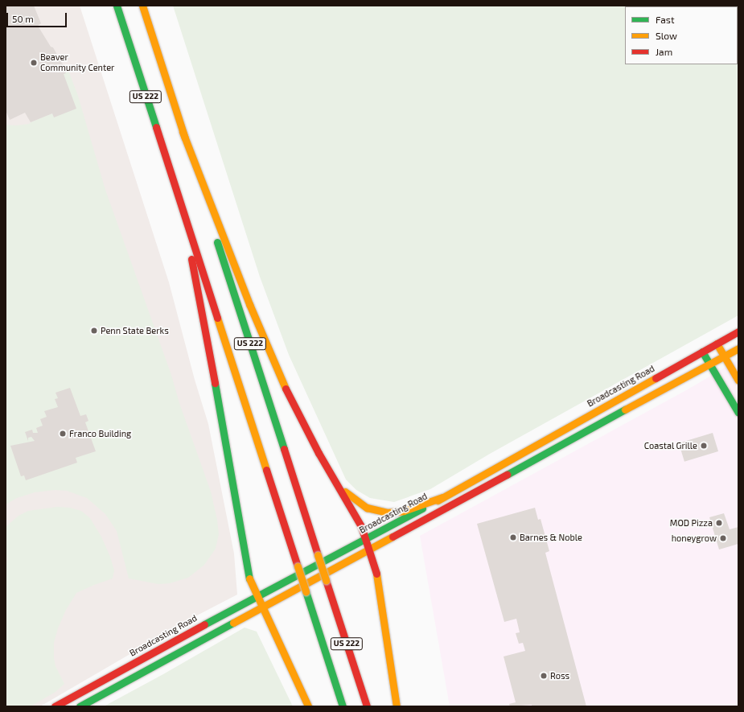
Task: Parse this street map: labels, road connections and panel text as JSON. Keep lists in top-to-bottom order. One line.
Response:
{"streets":{"main road":["US 222","Broadcasting Road"]},"places":["Beaver Community Center","Penn State Berks","Franco Building","Coastal Grille","MOD Pizza","Barnes & Noble","honeygrow","Ross"],"legend":["Fast","Slow","Jam"],"scale_bar":"50 m"}
